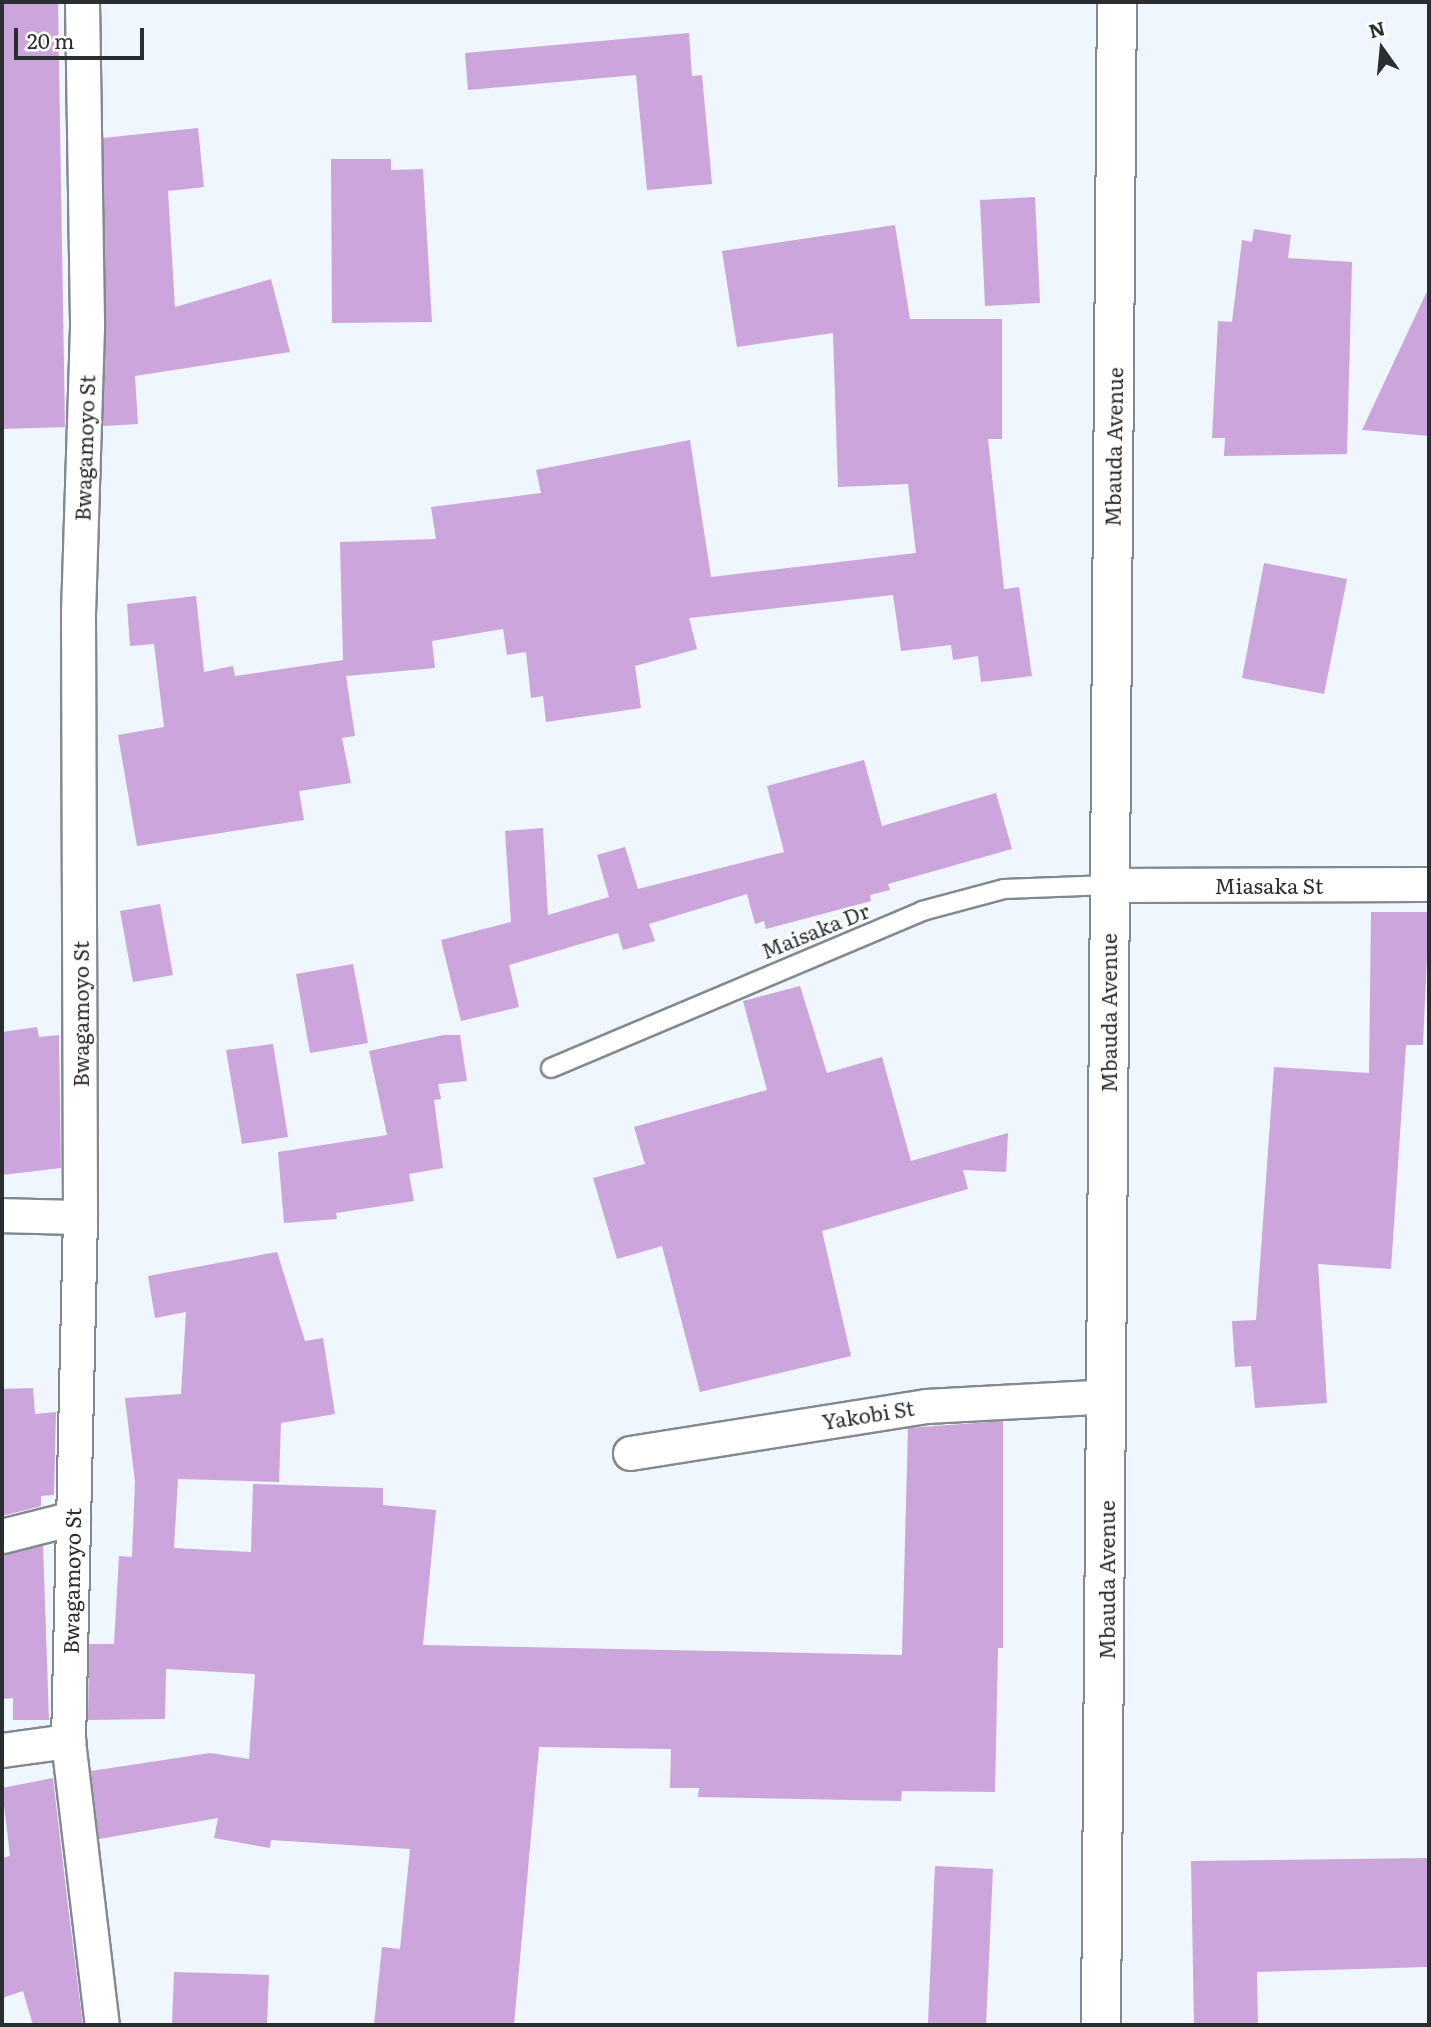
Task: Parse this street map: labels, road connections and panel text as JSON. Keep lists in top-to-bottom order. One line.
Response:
{"streets":{"street":["Mbauda Avenue","Bwagamoyo St","Miasaka St","Yakobi St"],"lane":["Maisaka Dr"]},"crossings":[["Mbauda Avenue","Miasaka St"],["Mbauda Avenue","Maisaka Dr"],["Mbauda Avenue","Yakobi St"],["Miasaka St","Maisaka Dr"]],"scale_bar":"20 m","north":"top"}
